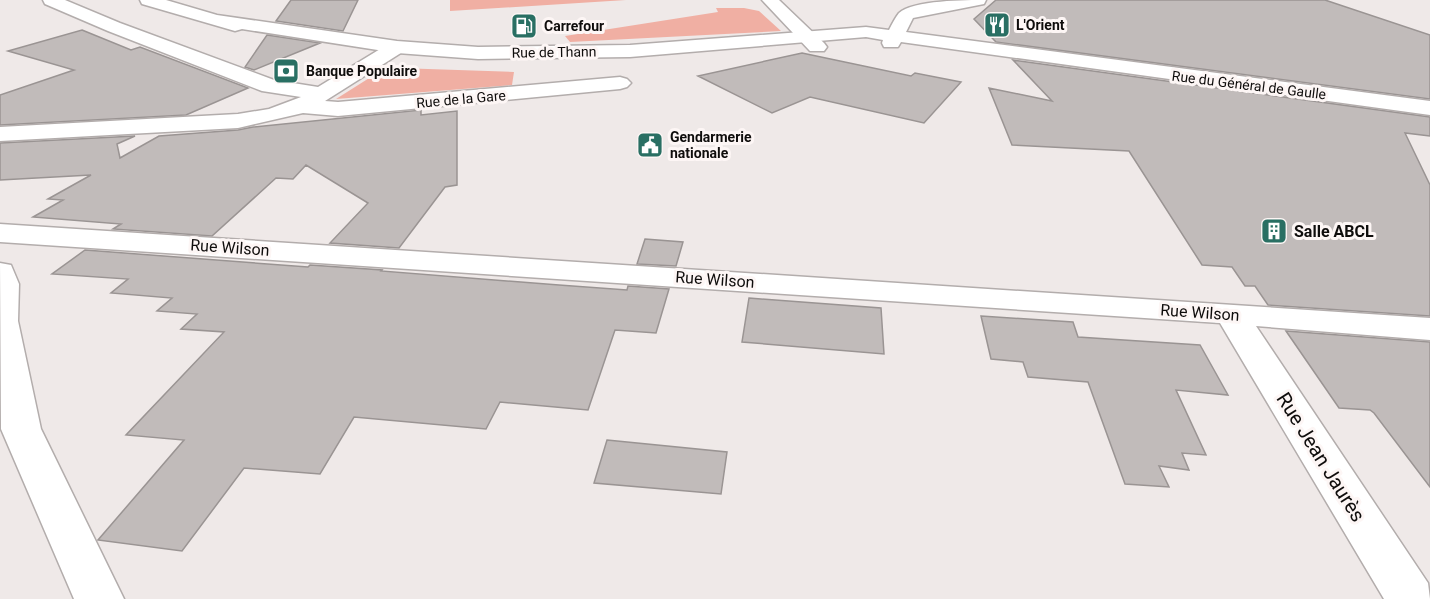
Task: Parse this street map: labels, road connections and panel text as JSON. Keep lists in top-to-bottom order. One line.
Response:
{"streets":{"street":["Rue de Thann","Rue du Général de Gaulle","Rue de la Gare","Rue Wilson","Rue Jean Jaurès"]},"crossings":[["Rue de Thann","Rue du Général de Gaulle"],["Rue de Thann","Rue de la Gare"],["Rue Wilson","Rue Jean Jaurès"]],"places":{"restaurant":["L'Orient"],"fuel station":["Carrefour"],"bank":["Banque Populaire"],"public building":["Gendarmerie nationale"],"building":["Salle ABCL"]}}
